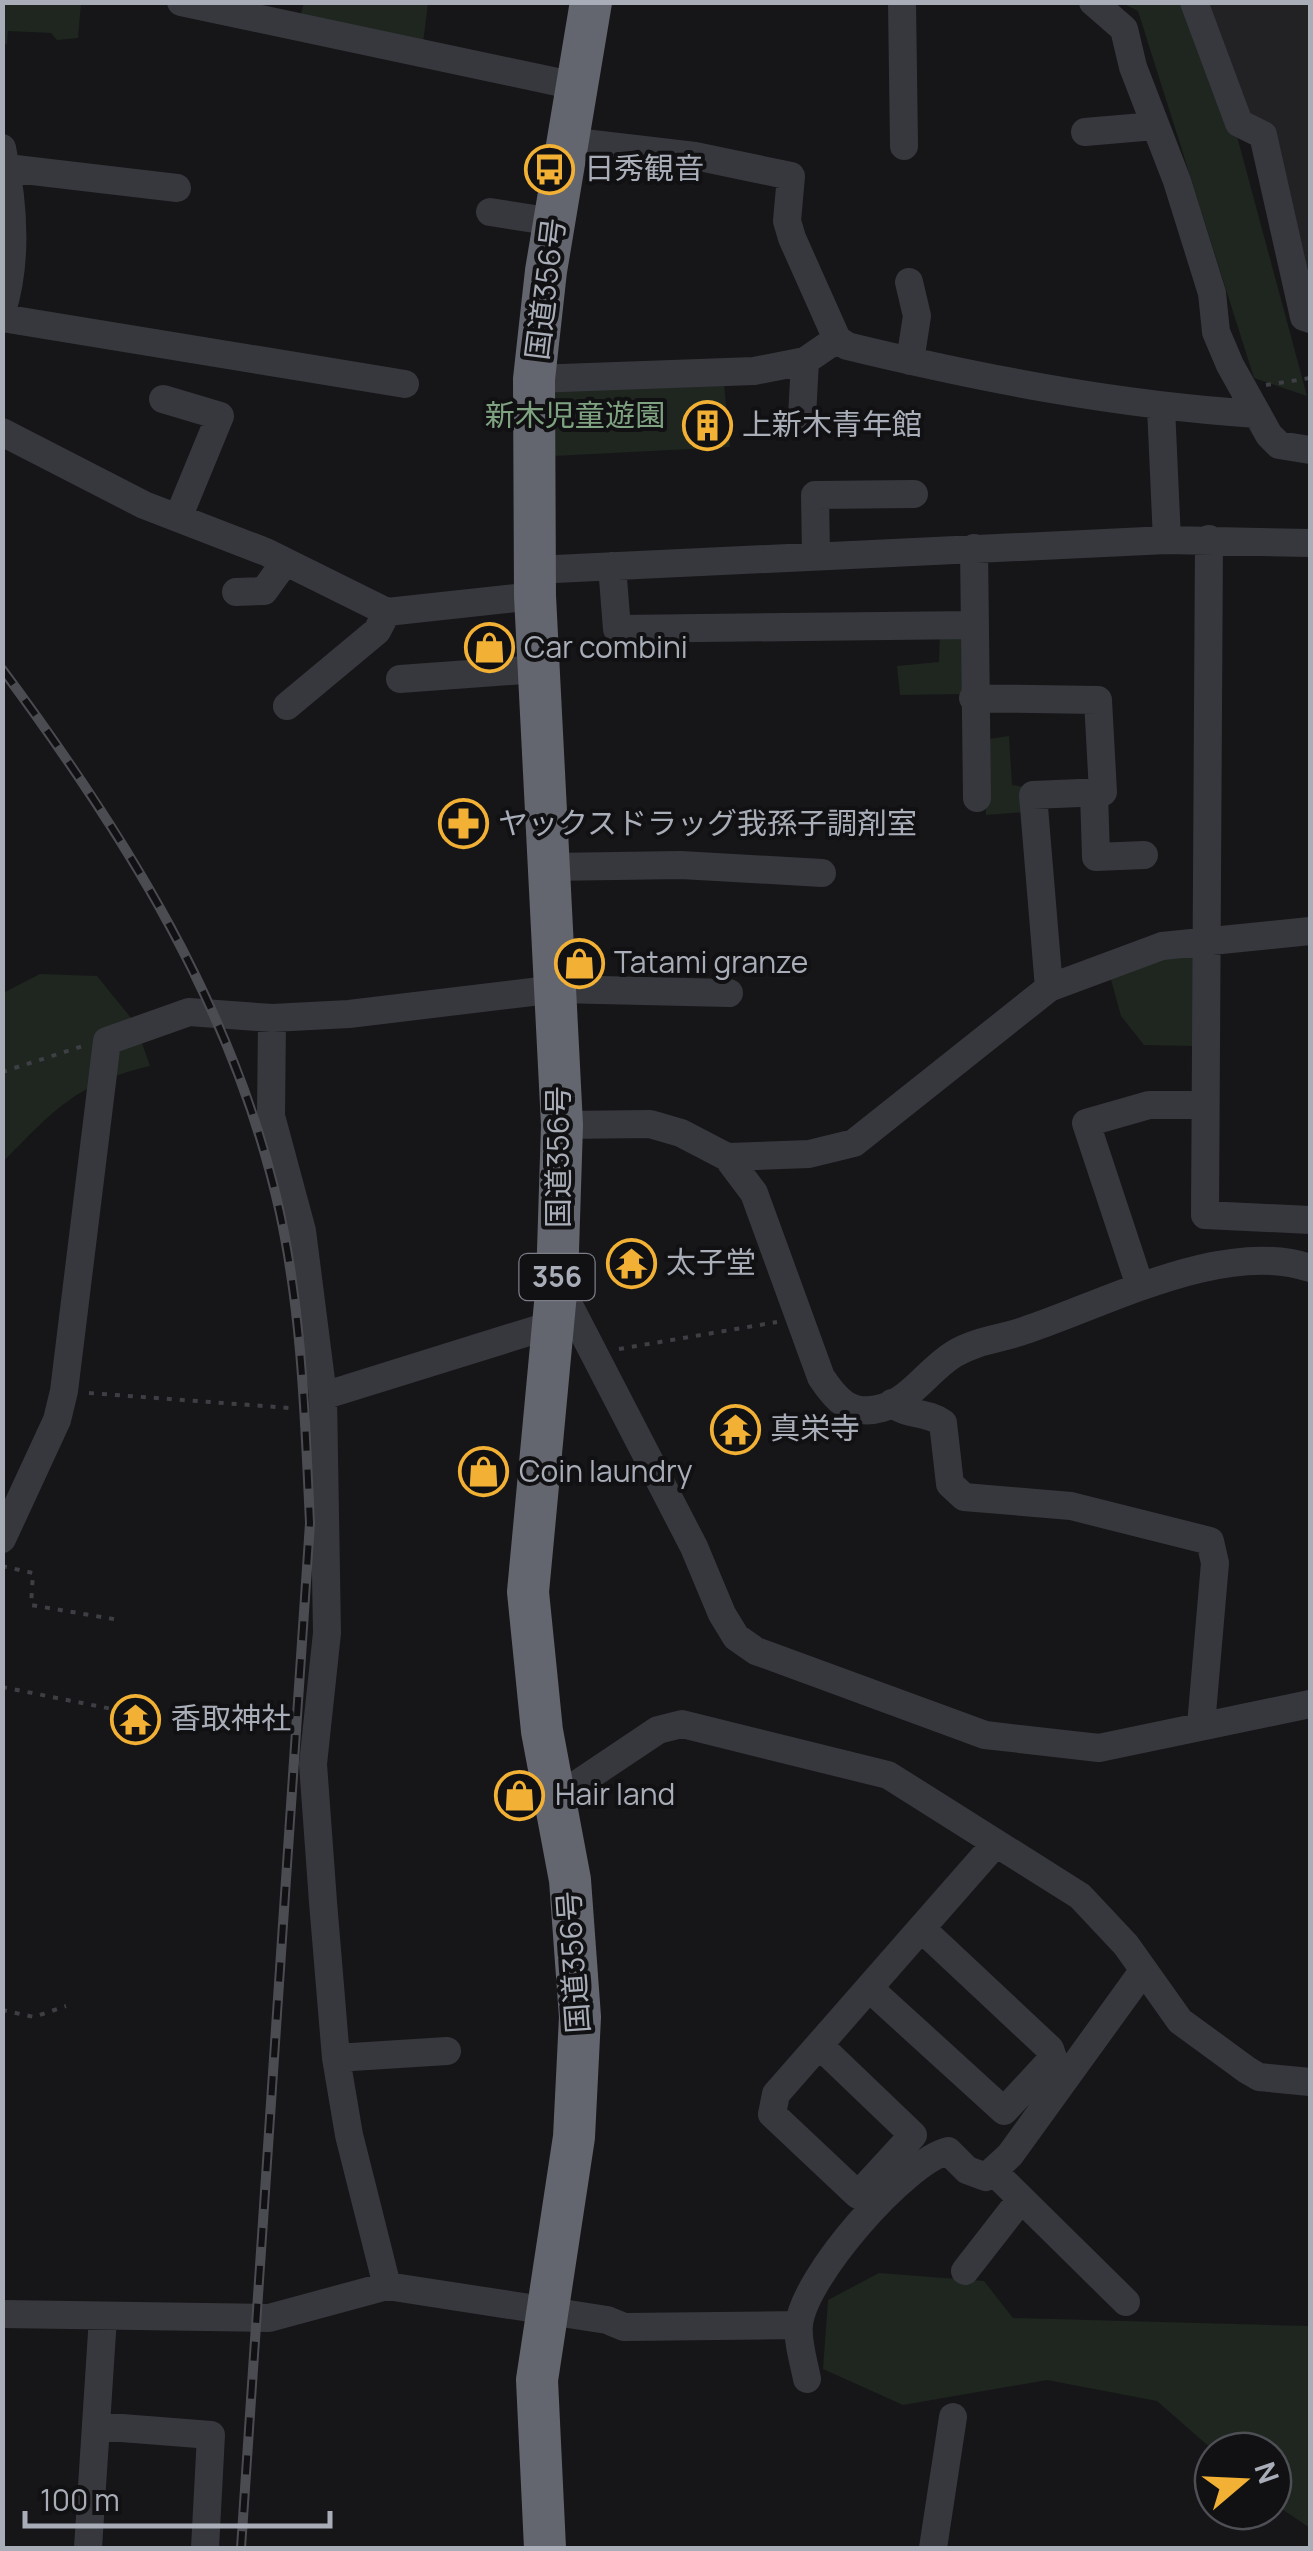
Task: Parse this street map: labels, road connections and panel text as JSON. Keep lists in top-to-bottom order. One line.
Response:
{"streets":{"highway":["国道356号","356"]},"parks":["新木児童遊園"],"places":{"bus stop":["日秀観音"],"building":["上新木青年館"],"shop":["Car combini","Tatami granze","Coin laundry","Hair land"],"pharmacy":["ヤックスドラッグ我孫子調剤室"],"temple":["太子堂","真栄寺","香取神社"]},"scale_bar":"100 m","north":"right"}
